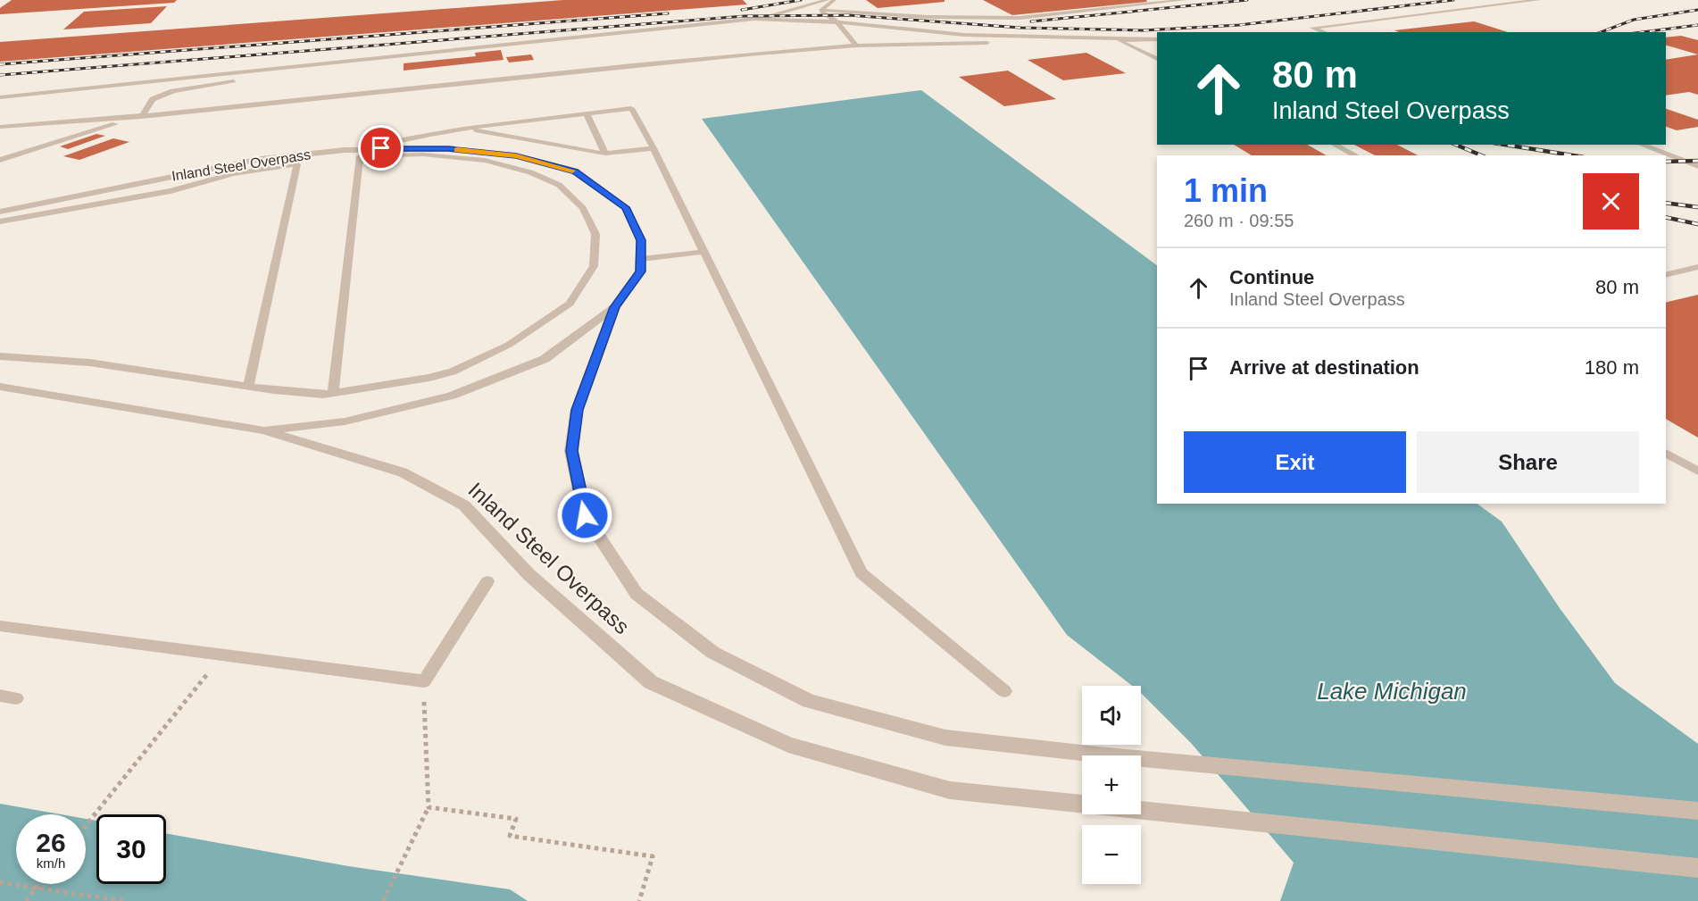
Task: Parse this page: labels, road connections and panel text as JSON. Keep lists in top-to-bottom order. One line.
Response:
{"streets":{"street":["Inland Steel Overpass"]},"water":["Lake Michigan"],"page":{"turn":["80 m","Inland Steel Overpass"],"heading":["1 min","260 m · 09:55"],"list":[{"name":"Continue","note":"Inland Steel Overpass","value":"80 m"},{"name":"Arrive at destination","value":"180 m"}],"buttons":["Exit","Share"],"map_buttons":["+","−"],"speed":"26 km/h","limit":"30"}}
